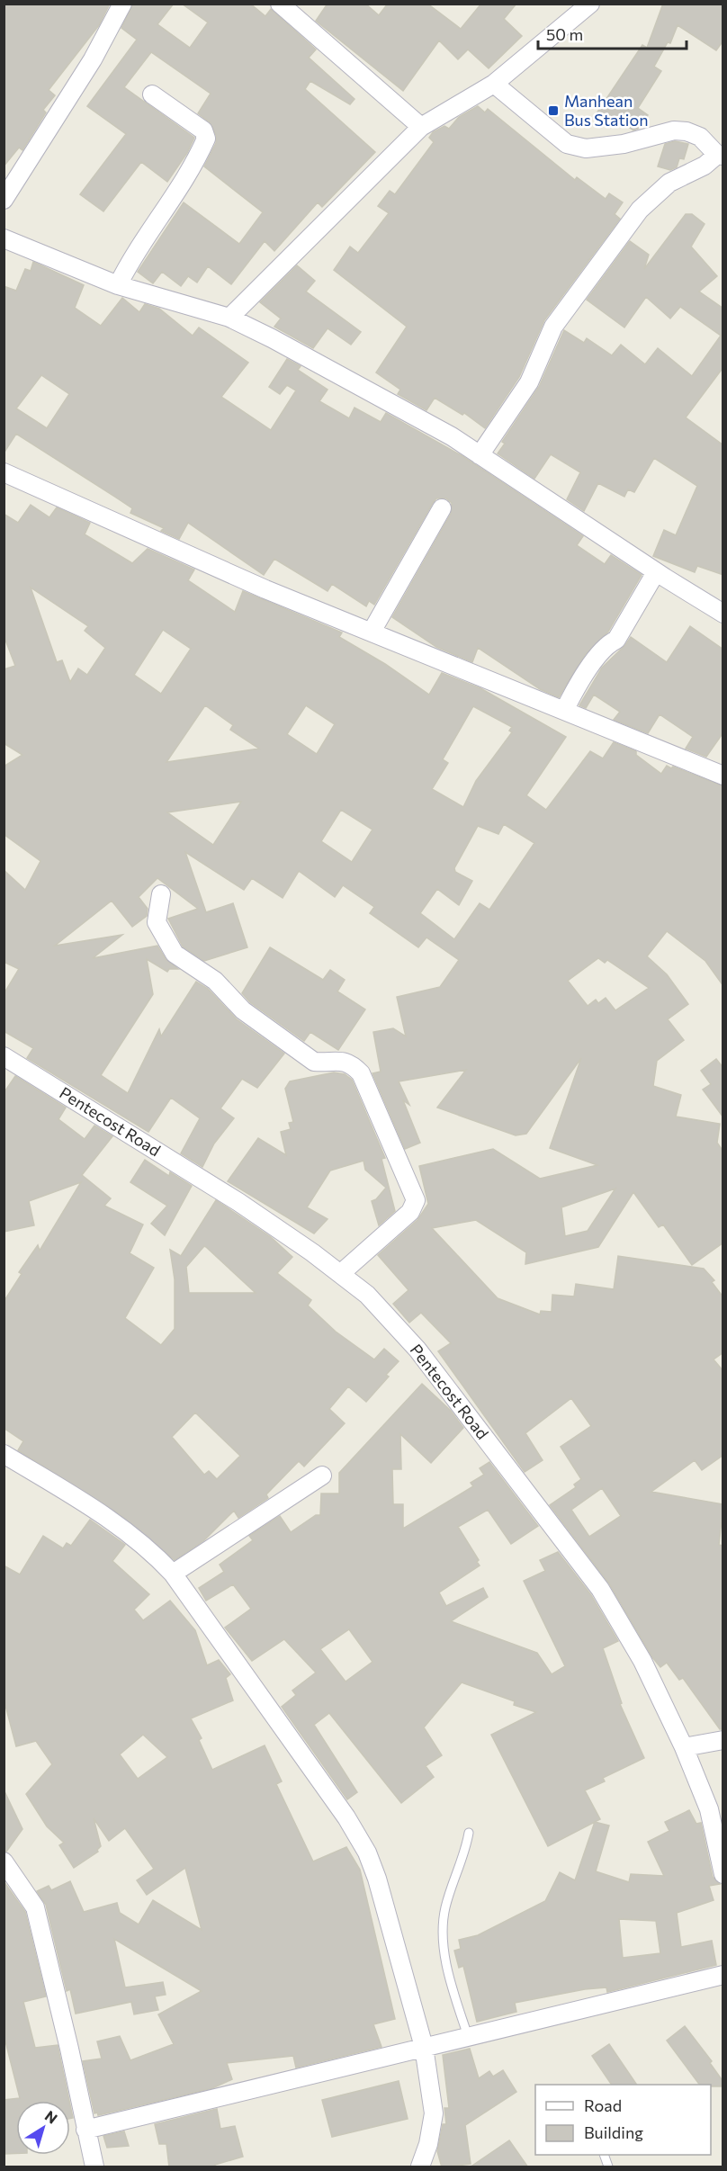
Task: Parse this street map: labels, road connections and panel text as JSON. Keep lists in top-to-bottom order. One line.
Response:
{"streets":{"street":["Pentecost Road"]},"places":{"transit":["Manhean Bus Station"]},"legend":["Road","Building"],"scale_bar":"50 m","north":"top right"}
